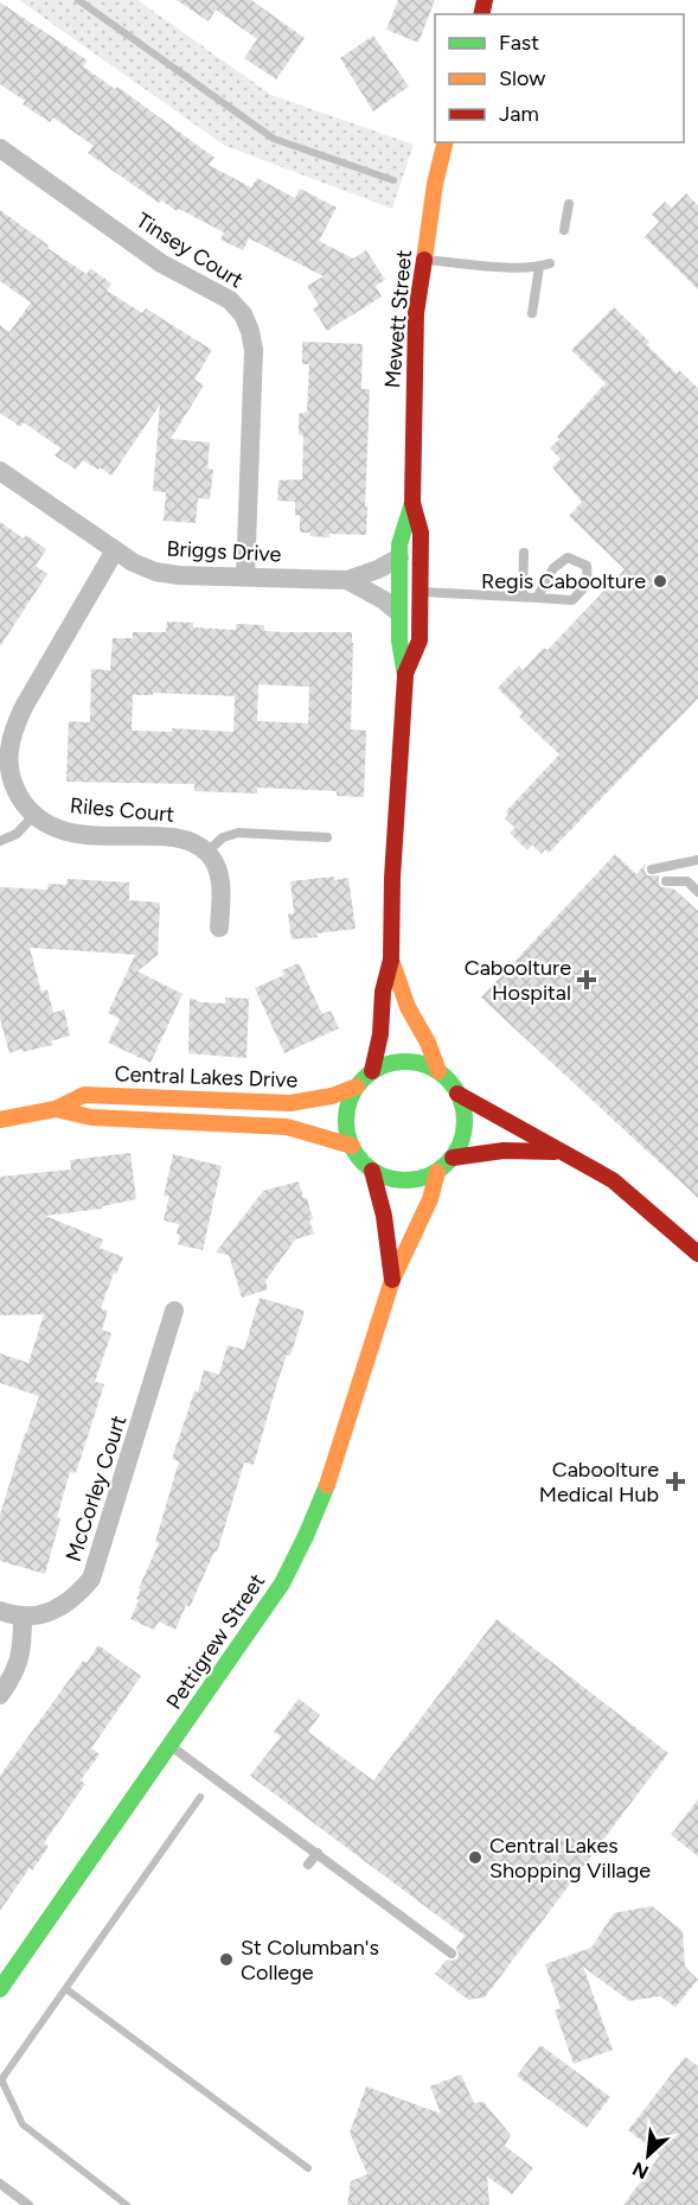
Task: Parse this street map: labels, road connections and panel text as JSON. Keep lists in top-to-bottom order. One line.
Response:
{"streets":{"main road":["Mewett Street","Central Lakes Drive","Pettigrew Street"],"street":["Tinsey Court","Briggs Drive","Riles Court","McCorley Court"]},"crossings":[["Tinsey Court","Briggs Drive"],["Mewett Street","Briggs Drive"],["Mewett Street","Central Lakes Drive"],["Mewett Street","Pettigrew Street"],["Briggs Drive","Riles Court"],["Central Lakes Drive","Pettigrew Street"]],"places":{"other":["Regis Caboolture","Central Lakes Shopping Village","St Columban's College"],"health":["Caboolture Hospital","Caboolture Medical Hub"]},"legend":["Fast","Slow","Jam"],"north":"bottom left"}
